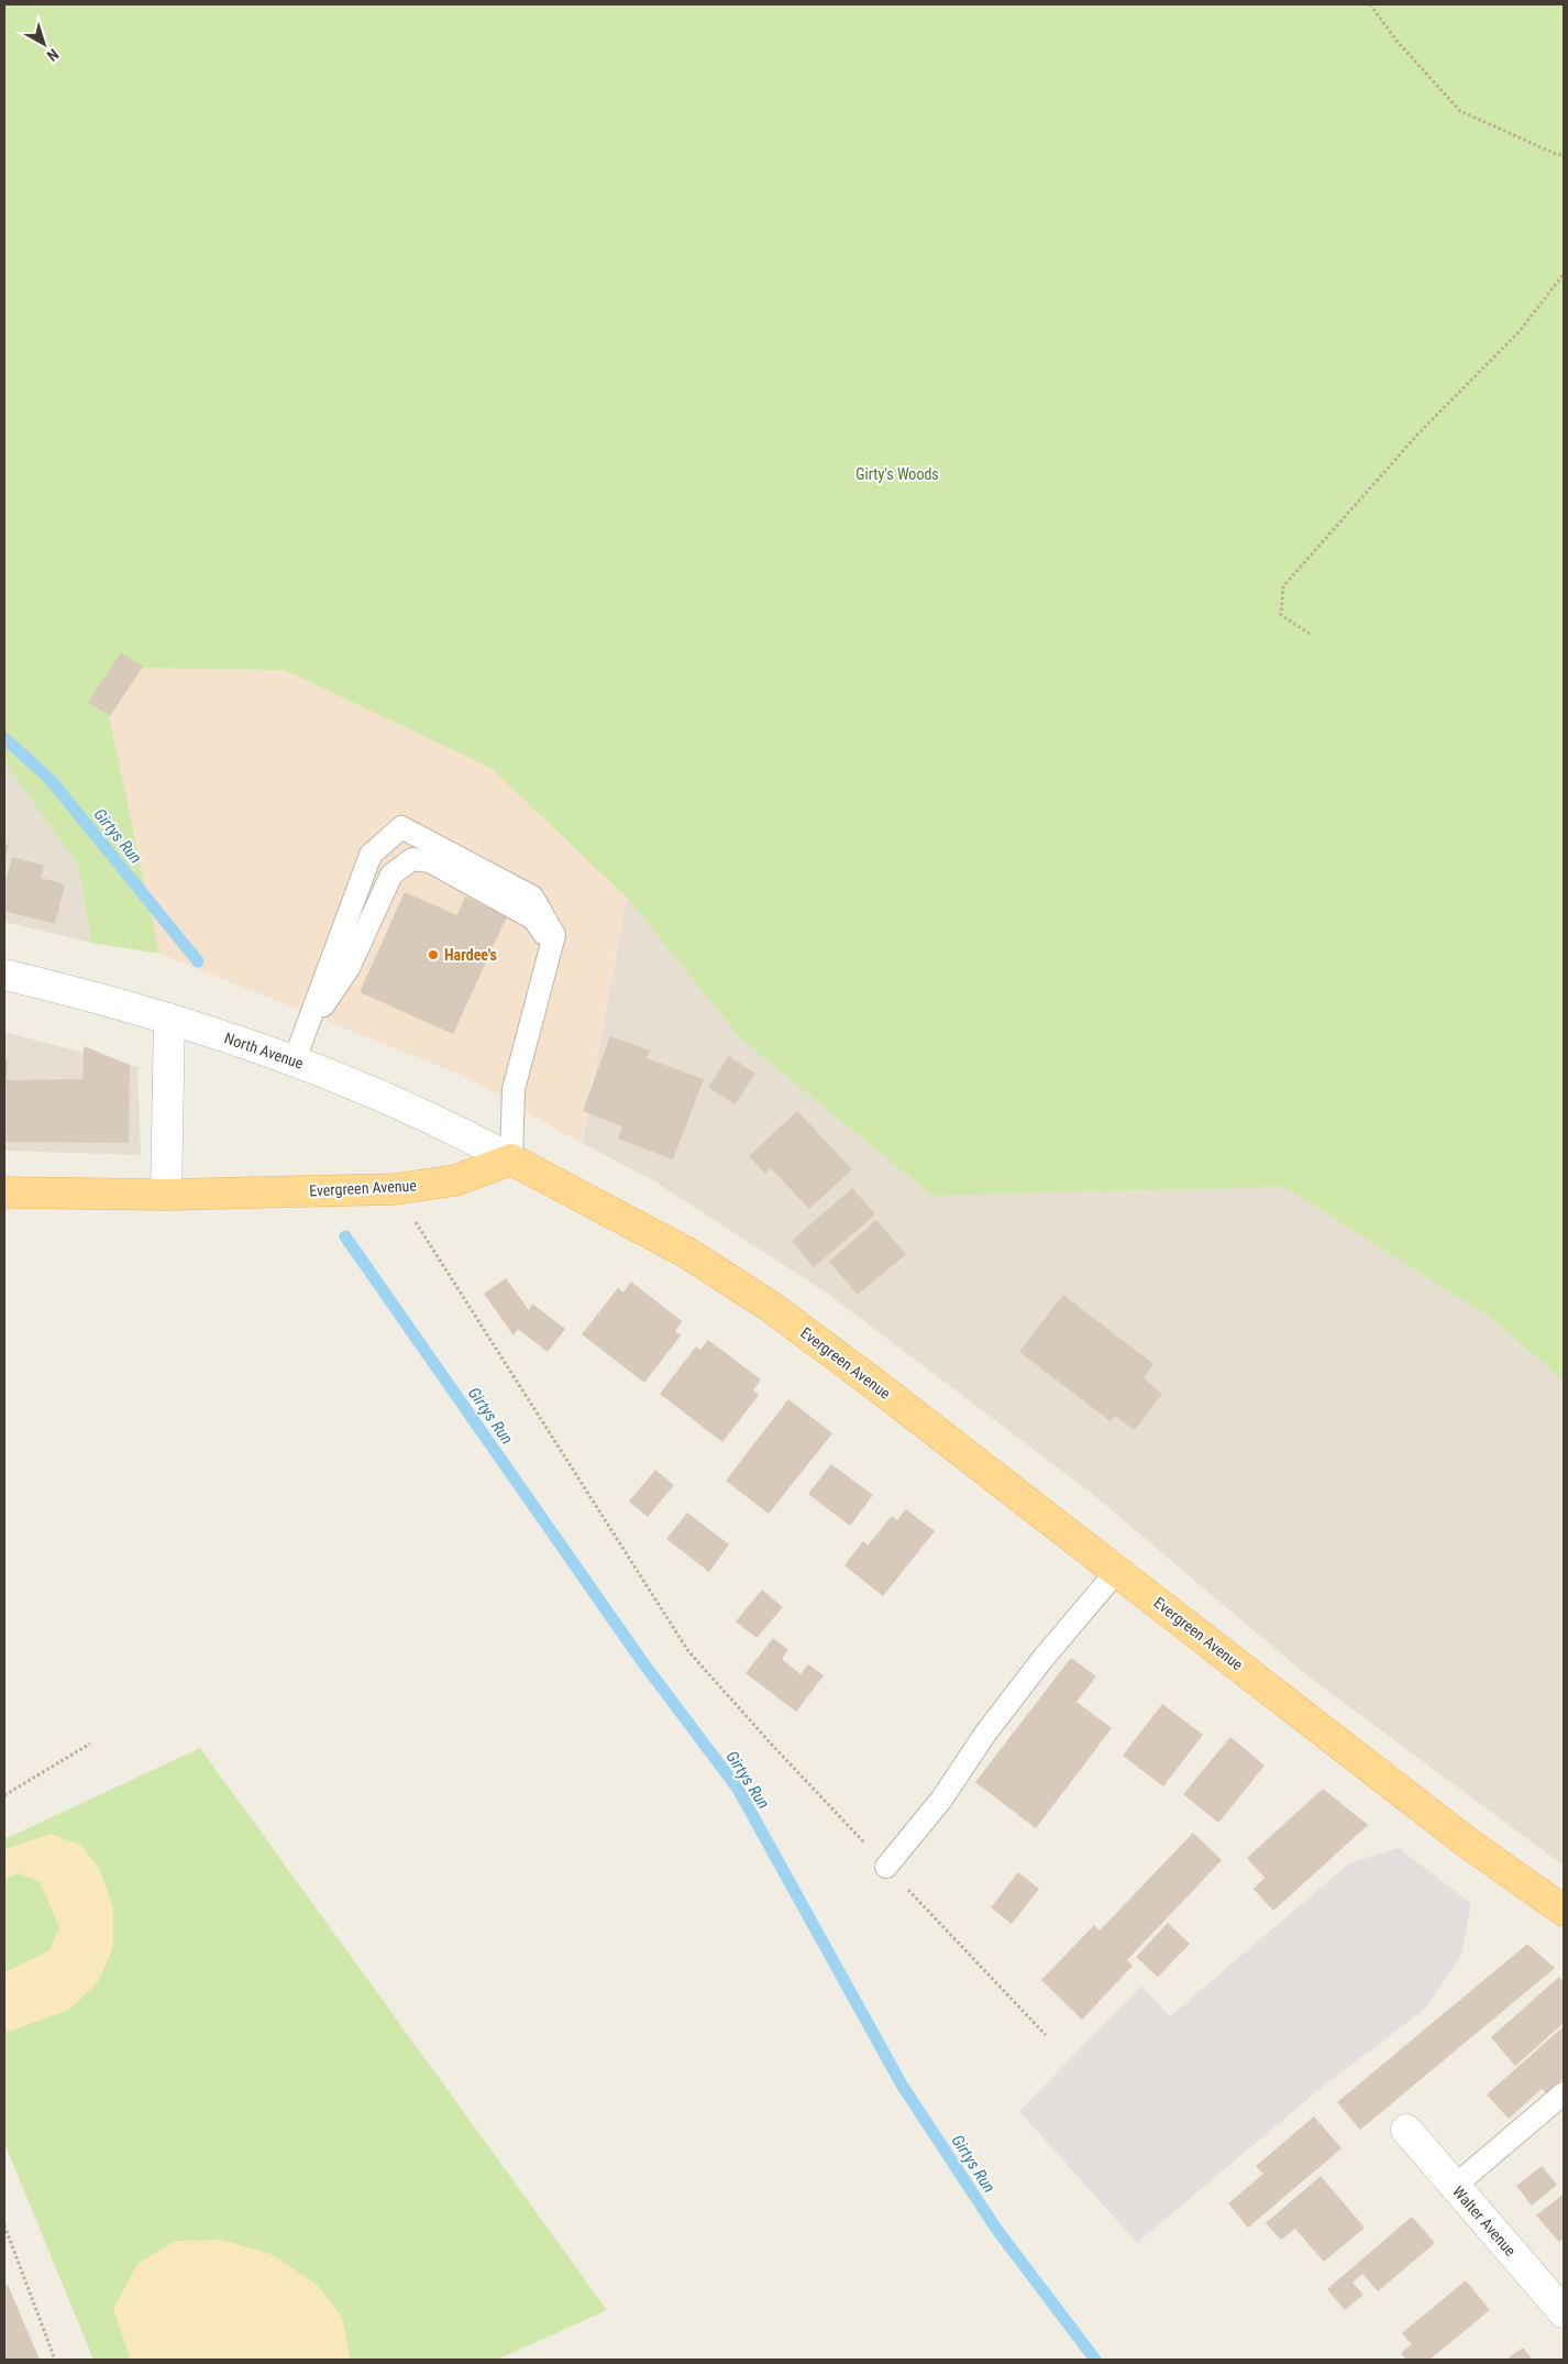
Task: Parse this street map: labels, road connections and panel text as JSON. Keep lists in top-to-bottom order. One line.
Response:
{"streets":{"main road":["Evergreen Avenue"],"street":["North Avenue","Walter Avenue"]},"crossings":[["North Avenue","Evergreen Avenue"]],"water":["Girtys Run"],"parks":["Girty's Woods"],"places":["Hardee's"],"north":"bottom right"}
